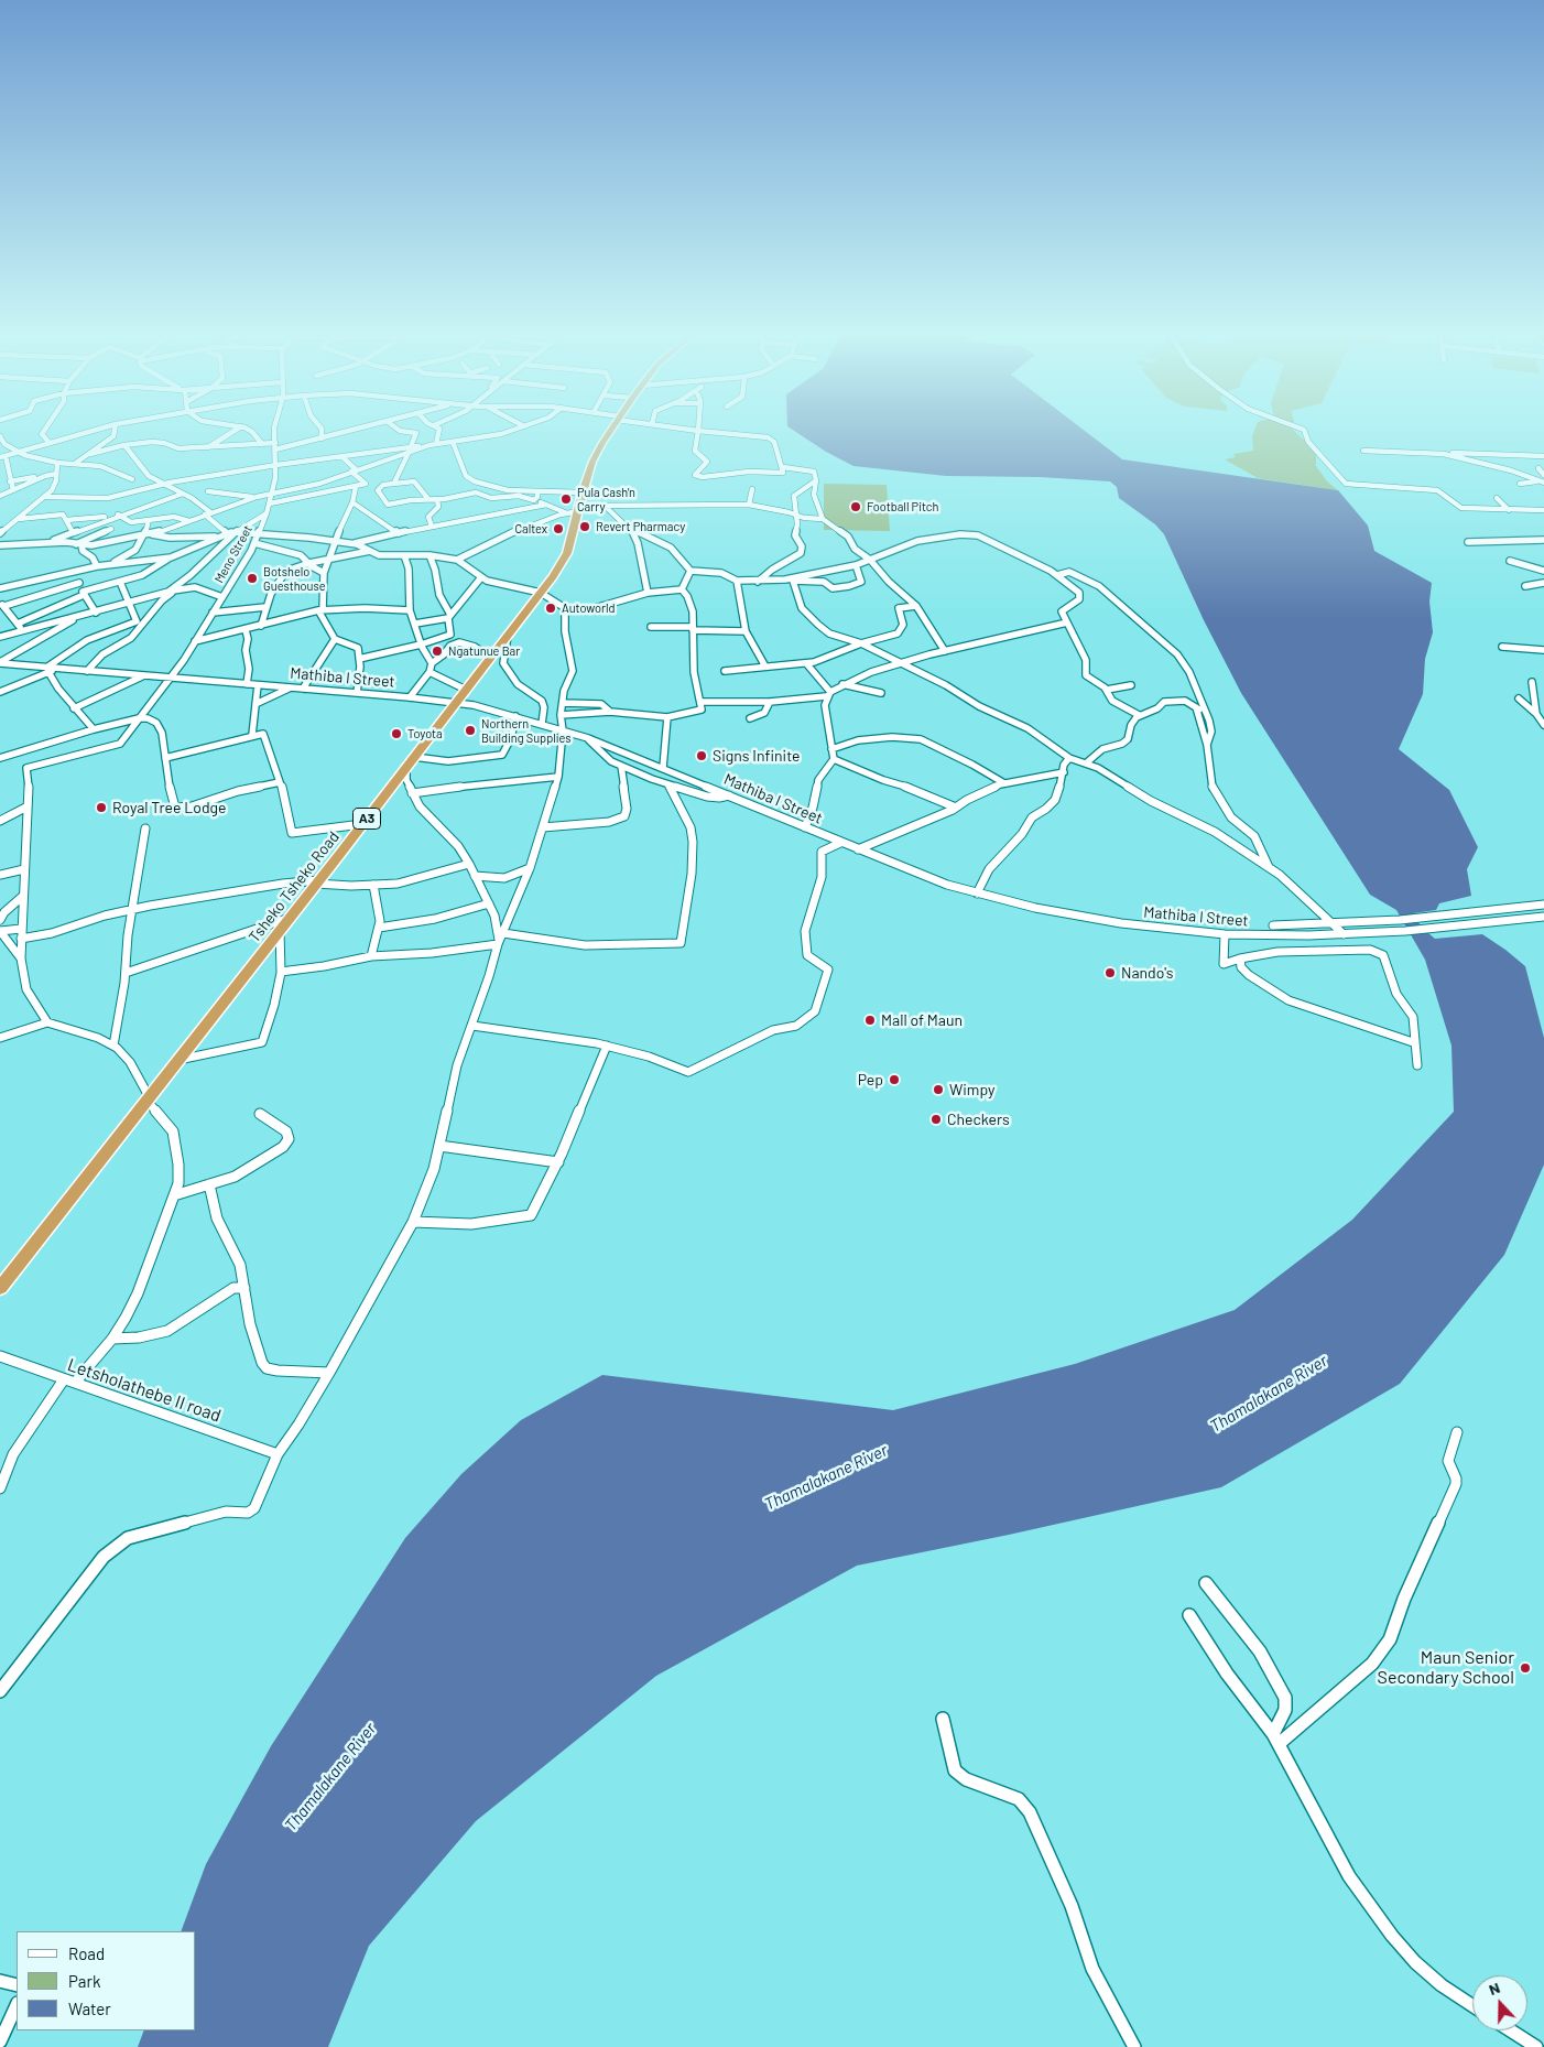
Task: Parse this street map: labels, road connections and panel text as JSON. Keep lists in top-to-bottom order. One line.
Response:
{"streets":{"highway":["A3","Tsheko Tsheko Road"],"street":["Meno Street","Mathiba I Street","Letsholathebe II road"]},"crossings":[["Meno Street","Mathiba I Street"],["Mathiba I Street","Tsheko Tsheko Road"]],"water":["Thamalakane River"],"places":["Pula Cash'n Carry","Football Pitch","Revert Pharmacy","Caltex","Botshelo Guesthouse","Autoworld","Ngatunue Bar","Northern Building Supplies","Toyota","Signs Infinite","Royal Tree Lodge","Nando's","Mall of Maun","Pep","Wimpy","Checkers","Maun Senior Secondary School"],"legend":["Road","Park","Water"],"north":"top"}
